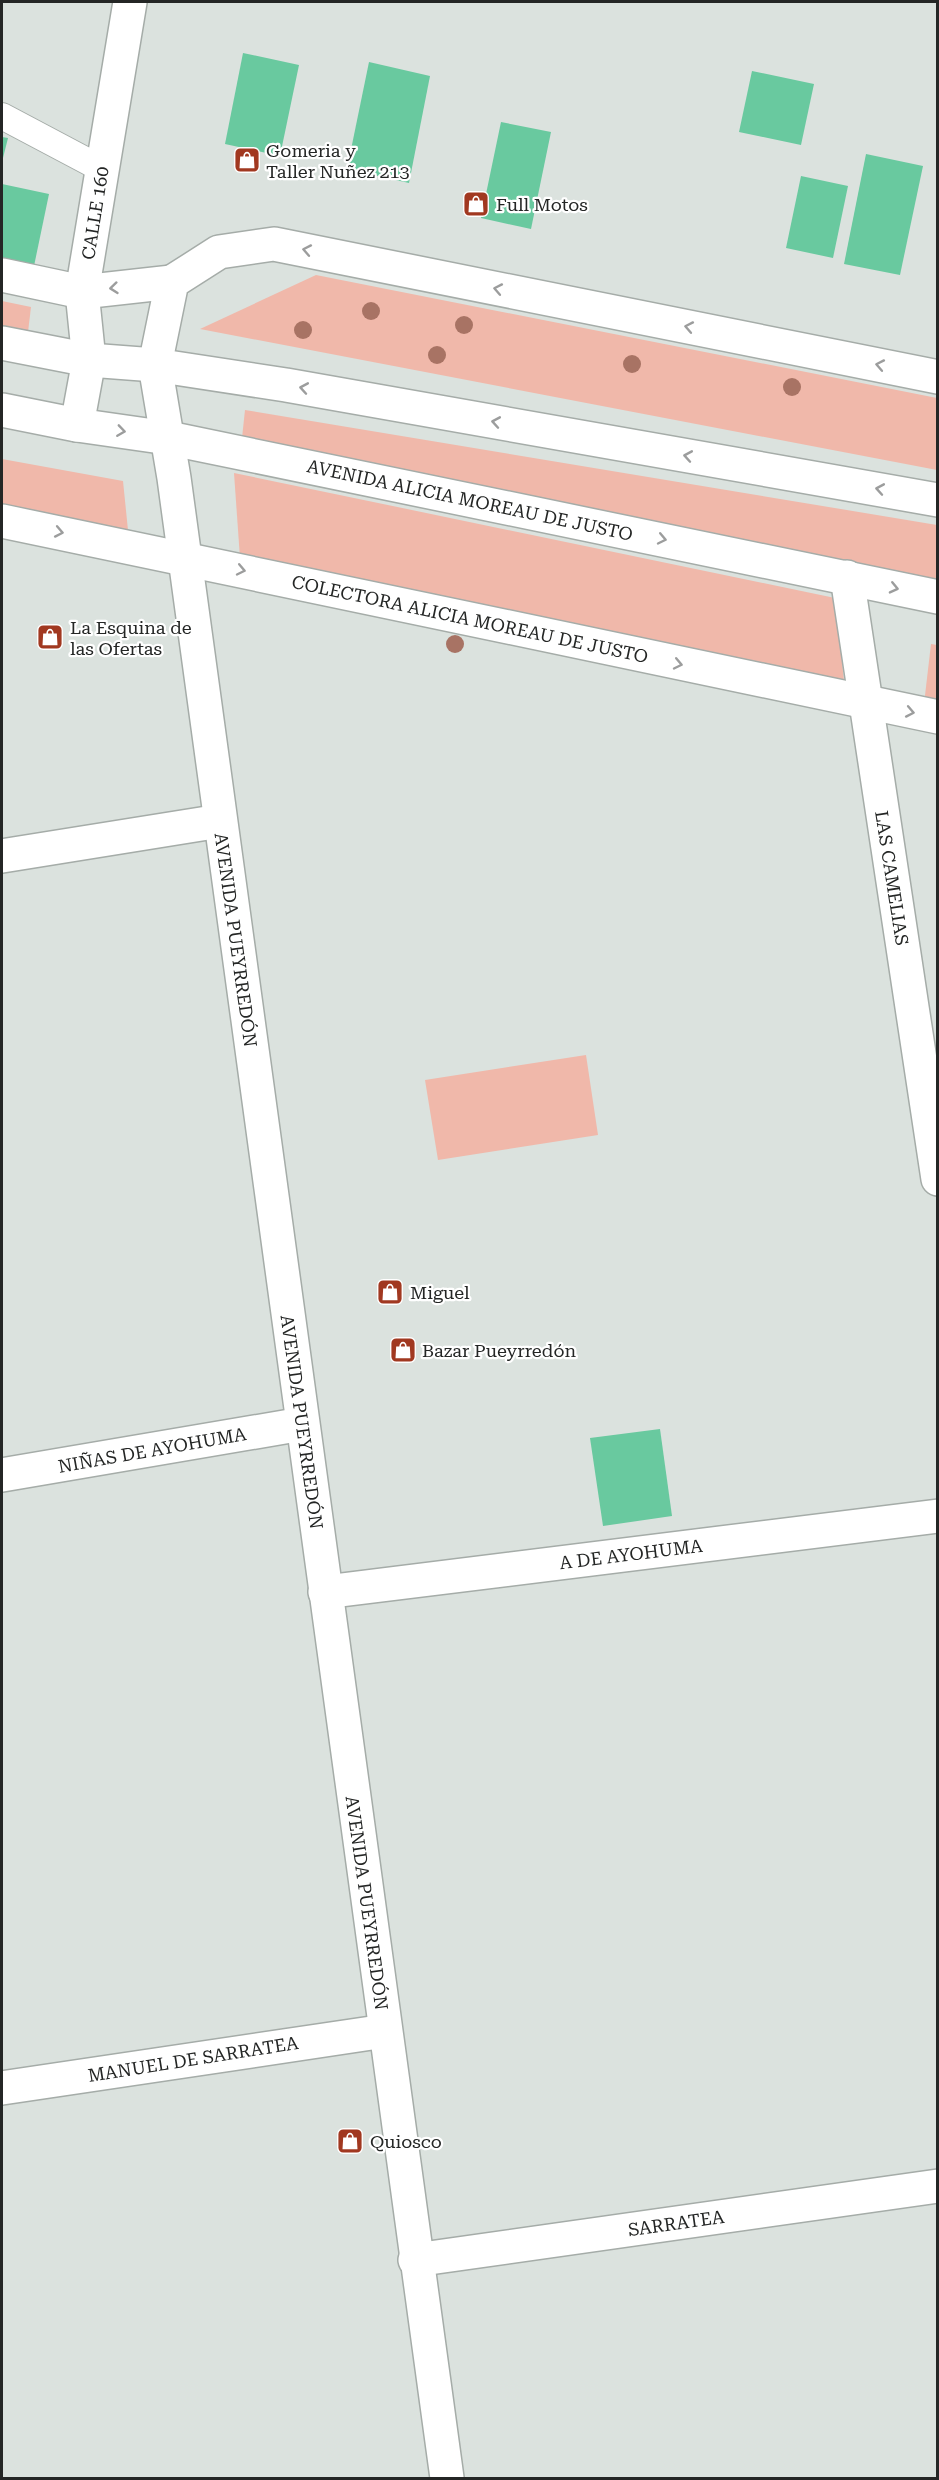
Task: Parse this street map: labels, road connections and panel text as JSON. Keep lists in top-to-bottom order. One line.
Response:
{"streets":{"street":["CALLE 160","AVENIDA ALICIA MOREAU DE JUSTO","COLECTORA ALICIA MOREAU DE JUSTO","LAS CAMELIAS","AVENIDA PUEYRREDÓN","NIÑAS DE AYOHUMA","A DE AYOHUMA","MANUEL DE SARRATEA","SARRATEA"]},"crossings":[["CALLE 160","AVENIDA ALICIA MOREAU DE JUSTO"],["AVENIDA ALICIA MOREAU DE JUSTO","LAS CAMELIAS"],["AVENIDA ALICIA MOREAU DE JUSTO","AVENIDA PUEYRREDÓN"],["COLECTORA ALICIA MOREAU DE JUSTO","LAS CAMELIAS"],["COLECTORA ALICIA MOREAU DE JUSTO","AVENIDA PUEYRREDÓN"],["AVENIDA PUEYRREDÓN","NIÑAS DE AYOHUMA"],["AVENIDA PUEYRREDÓN","A DE AYOHUMA"],["AVENIDA PUEYRREDÓN","MANUEL DE SARRATEA"],["AVENIDA PUEYRREDÓN","SARRATEA"]],"places":{"shop":["Gomeria y Taller Nuñez 213","Full Motos","La Esquina de las Ofertas","Miguel","Bazar Pueyrredón","Quiosco"]}}
